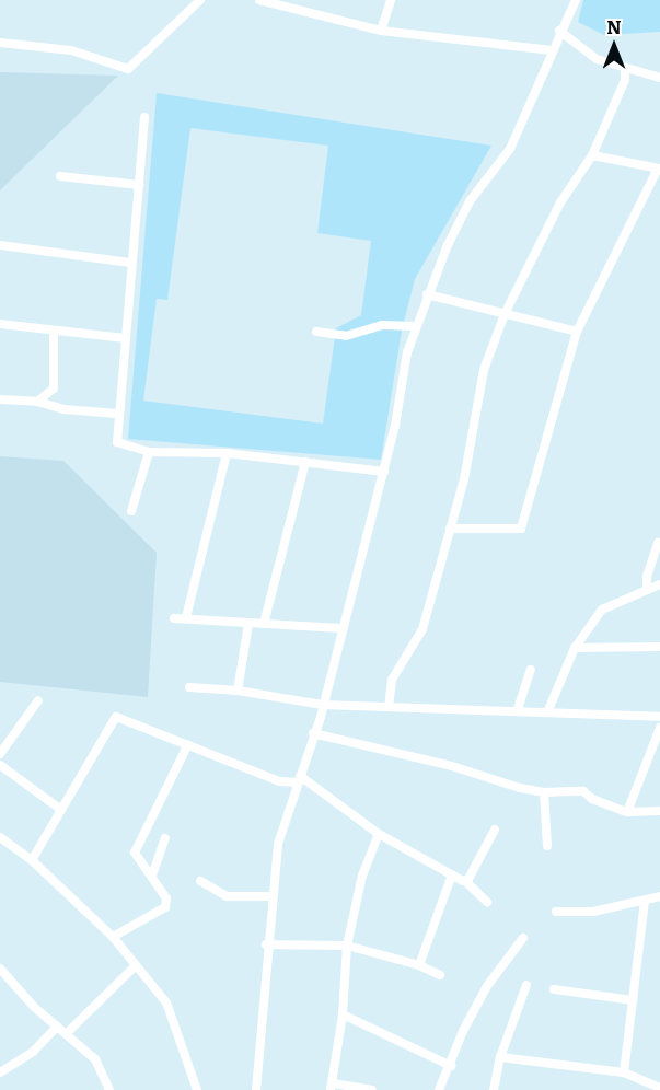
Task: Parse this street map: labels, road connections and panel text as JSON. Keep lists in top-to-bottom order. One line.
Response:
{"north":"top"}
